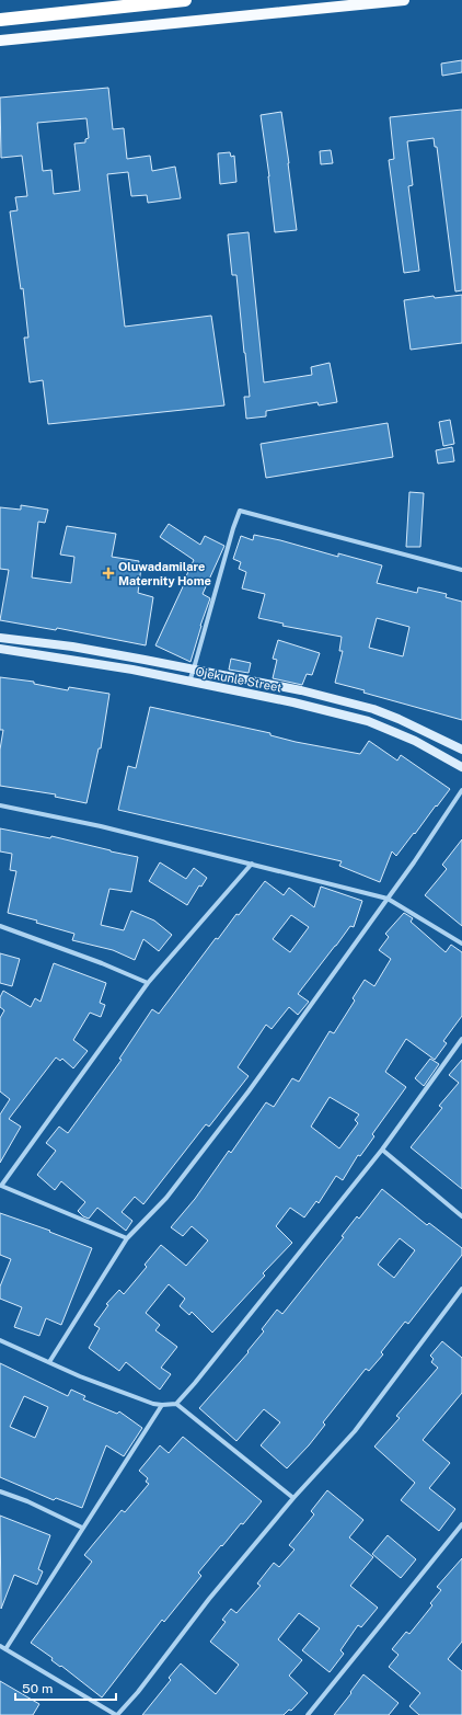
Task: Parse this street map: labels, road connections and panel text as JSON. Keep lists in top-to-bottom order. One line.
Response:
{"streets":{"street":["Ojekunle Street"]},"places":{"health":["Oluwadamilare Maternity Home"]},"scale_bar":"50 m"}
